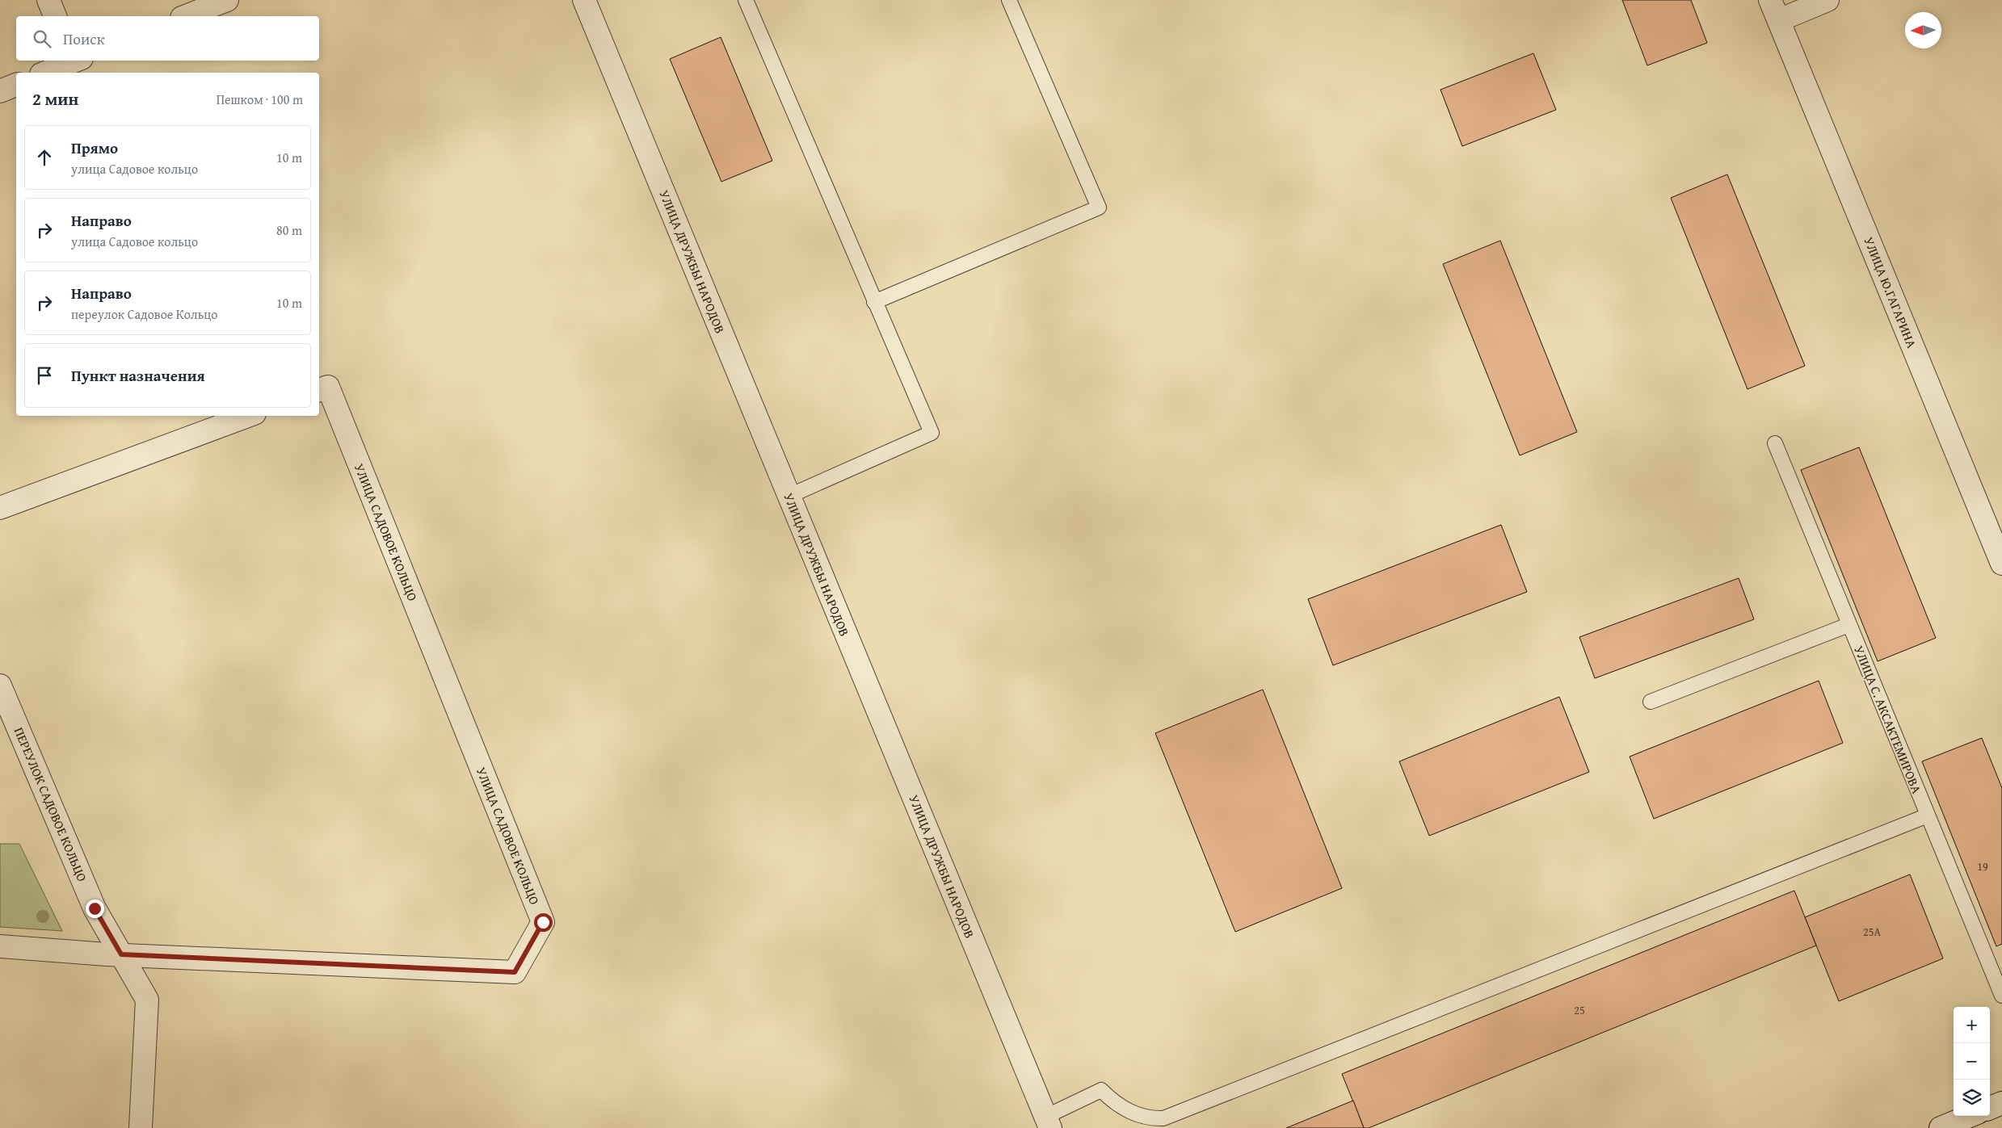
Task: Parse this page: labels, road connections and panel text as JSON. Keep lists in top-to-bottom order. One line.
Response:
{"streets":{"street":["УЛИЦА ДРУЖБЫ НАРОДОВ","УЛИЦА Ю.ГАГАРИНА","УЛИЦА САДОВОЕ КОЛЬЦО","ПЕРЕУЛОК САДОВОЕ КОЛЬЦО"],"lane":["УЛИЦА С. АКСАКТЕМИРОВА"]},"crossings":[["УЛИЦА САДОВОЕ КОЛЬЦО","ПЕРЕУЛОК САДОВОЕ КОЛЬЦО"]],"house_numbers":["19","25А","25"],"north":"left","page":{"search":"Поиск","heading":["2 мин","Пешком · 100 m"],"list":[["Прямо","улица Садовое кольцо","10 m"],["Направо","улица Садовое кольцо","80 m"],["Направо","переулок Садовое Кольцо","10 m"],"Пункт назначения"],"map_buttons":["+","−"]}}
